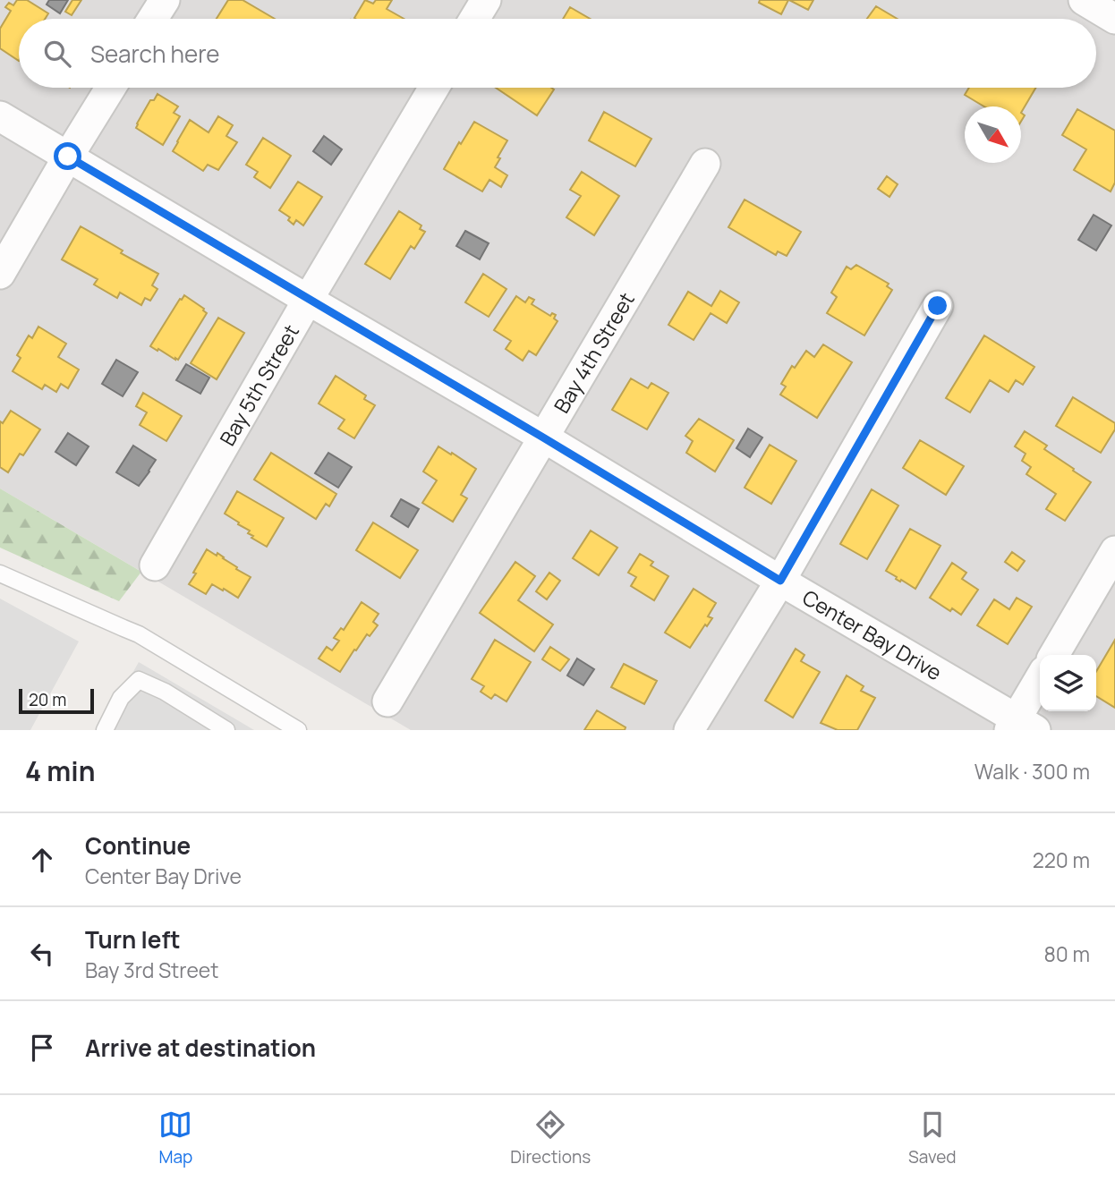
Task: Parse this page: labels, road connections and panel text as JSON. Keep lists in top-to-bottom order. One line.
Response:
{"streets":{"street":["Bay 4th Street","Bay 5th Street","Center Bay Drive"]},"crossings":[["Bay 4th Street","Center Bay Drive"],["Bay 5th Street","Center Bay Drive"]],"scale_bar":"20 m","north":"bottom right","page":{"search":"Search here","scale":"20 m","heading":["4 min","Walk · 300 m"],"list":[["Continue","Center Bay Drive","220 m"],["Turn left","Bay 3rd Street","80 m"],"Arrive at destination"],"nav":["Map","Directions","Saved"]}}
